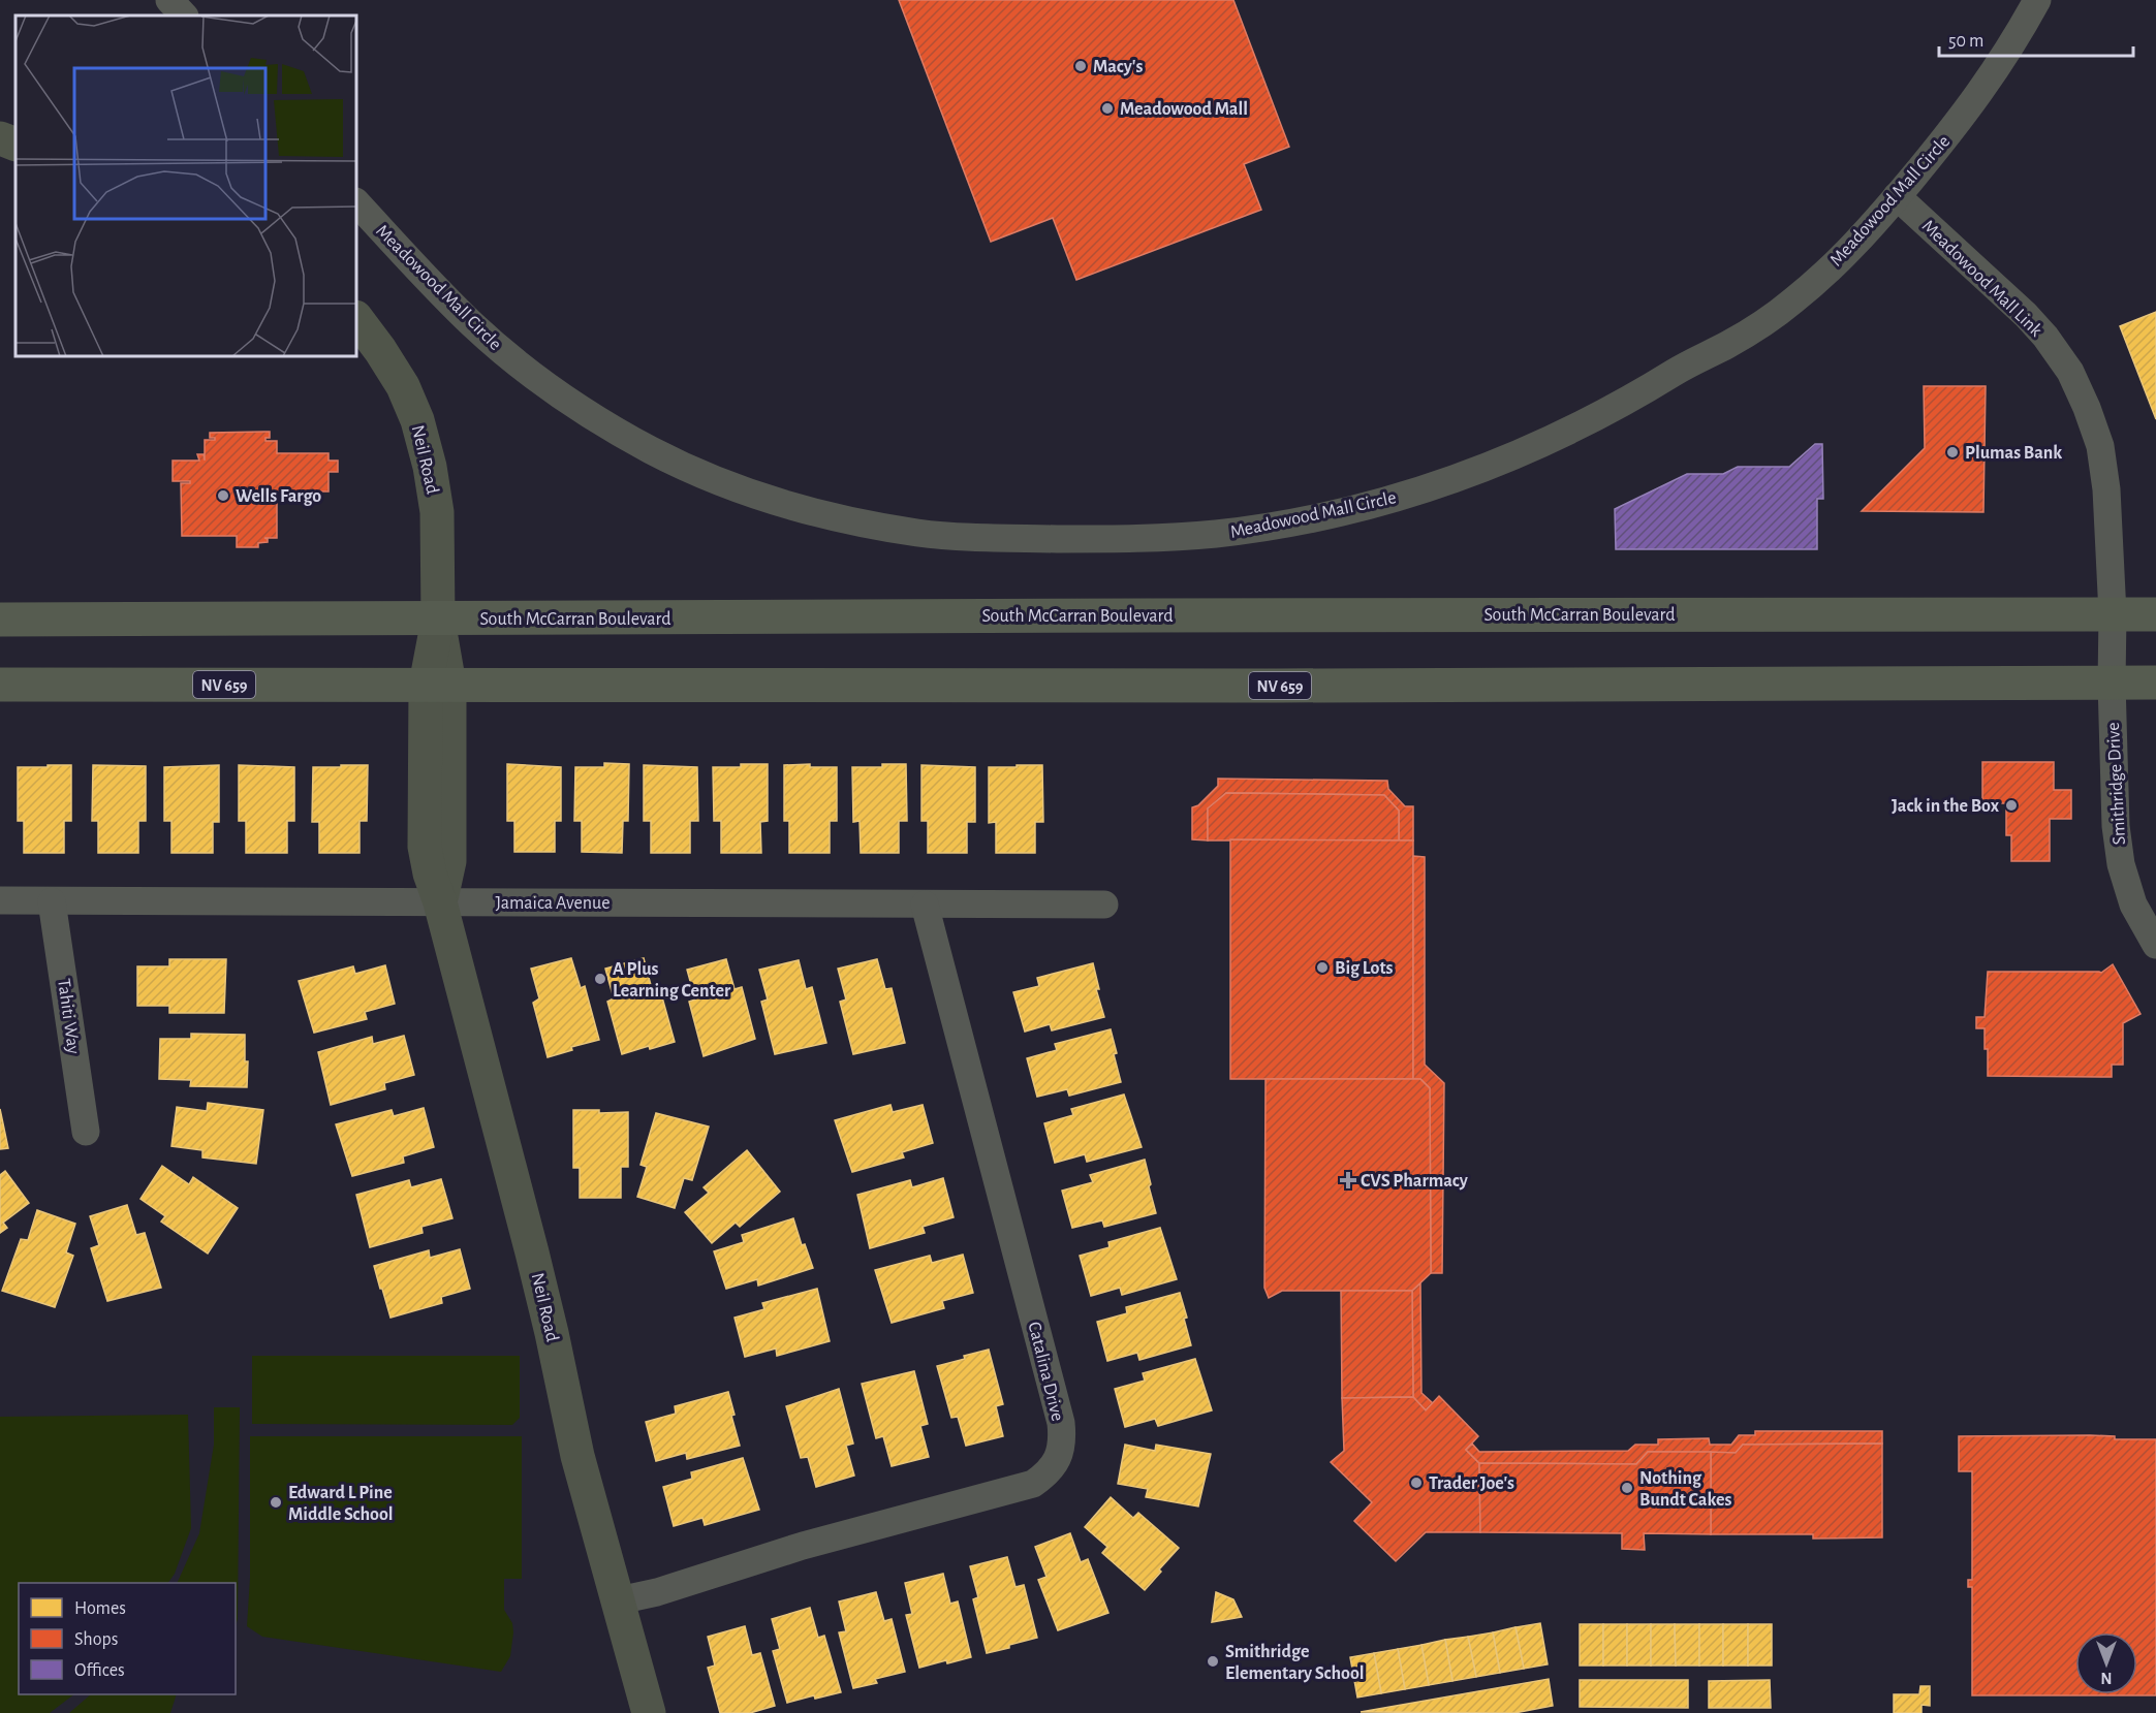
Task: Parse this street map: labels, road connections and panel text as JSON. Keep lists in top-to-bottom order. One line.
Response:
{"streets":{"main road":["South McCarran Boulevard","NV 659"],"street":["Meadowood Mall Circle","Meadowood Mall Link","Neil Road","Smithridge Drive","Jamaica Avenue","Tahiti Way","Catalina Drive"]},"crossings":[["Meadowood Mall Circle","Meadowood Mall Link"],["Meadowood Mall Link","South McCarran Boulevard"],["Meadowood Mall Link","Smithridge Drive"],["Neil Road","South McCarran Boulevard"],["Neil Road","NV 659"],["Neil Road","Jamaica Avenue"],["Neil Road","Catalina Drive"],["South McCarran Boulevard","Smithridge Drive"],["NV 659","Smithridge Drive"],["Jamaica Avenue","Tahiti Way"],["Jamaica Avenue","Catalina Drive"]],"places":{"other":["Macy's","Meadowood Mall","Plumas Bank","Wells Fargo","Jack in the Box","Big Lots","A Plus Learning Center","Trader Joe's","Nothing Bundt Cakes","Edward L Pine Middle School","Smithridge Elementary School"],"health":["CVS Pharmacy"]},"legend":["Homes","Shops","Offices"],"scale_bar":"50 m","north":"bottom"}
